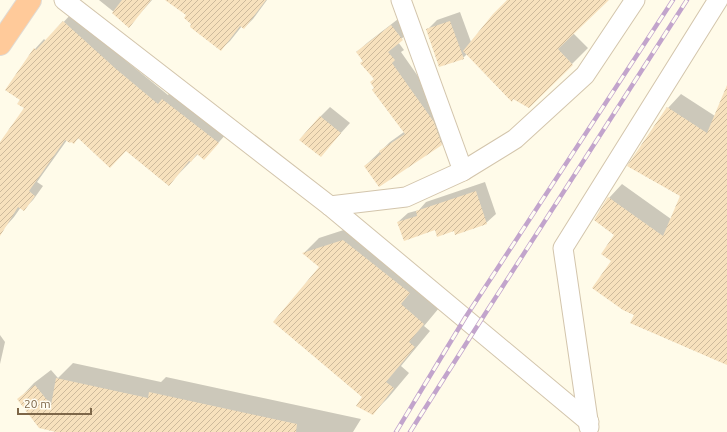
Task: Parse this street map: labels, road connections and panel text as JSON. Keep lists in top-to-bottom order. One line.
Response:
{"scale_bar":"20 m"}
